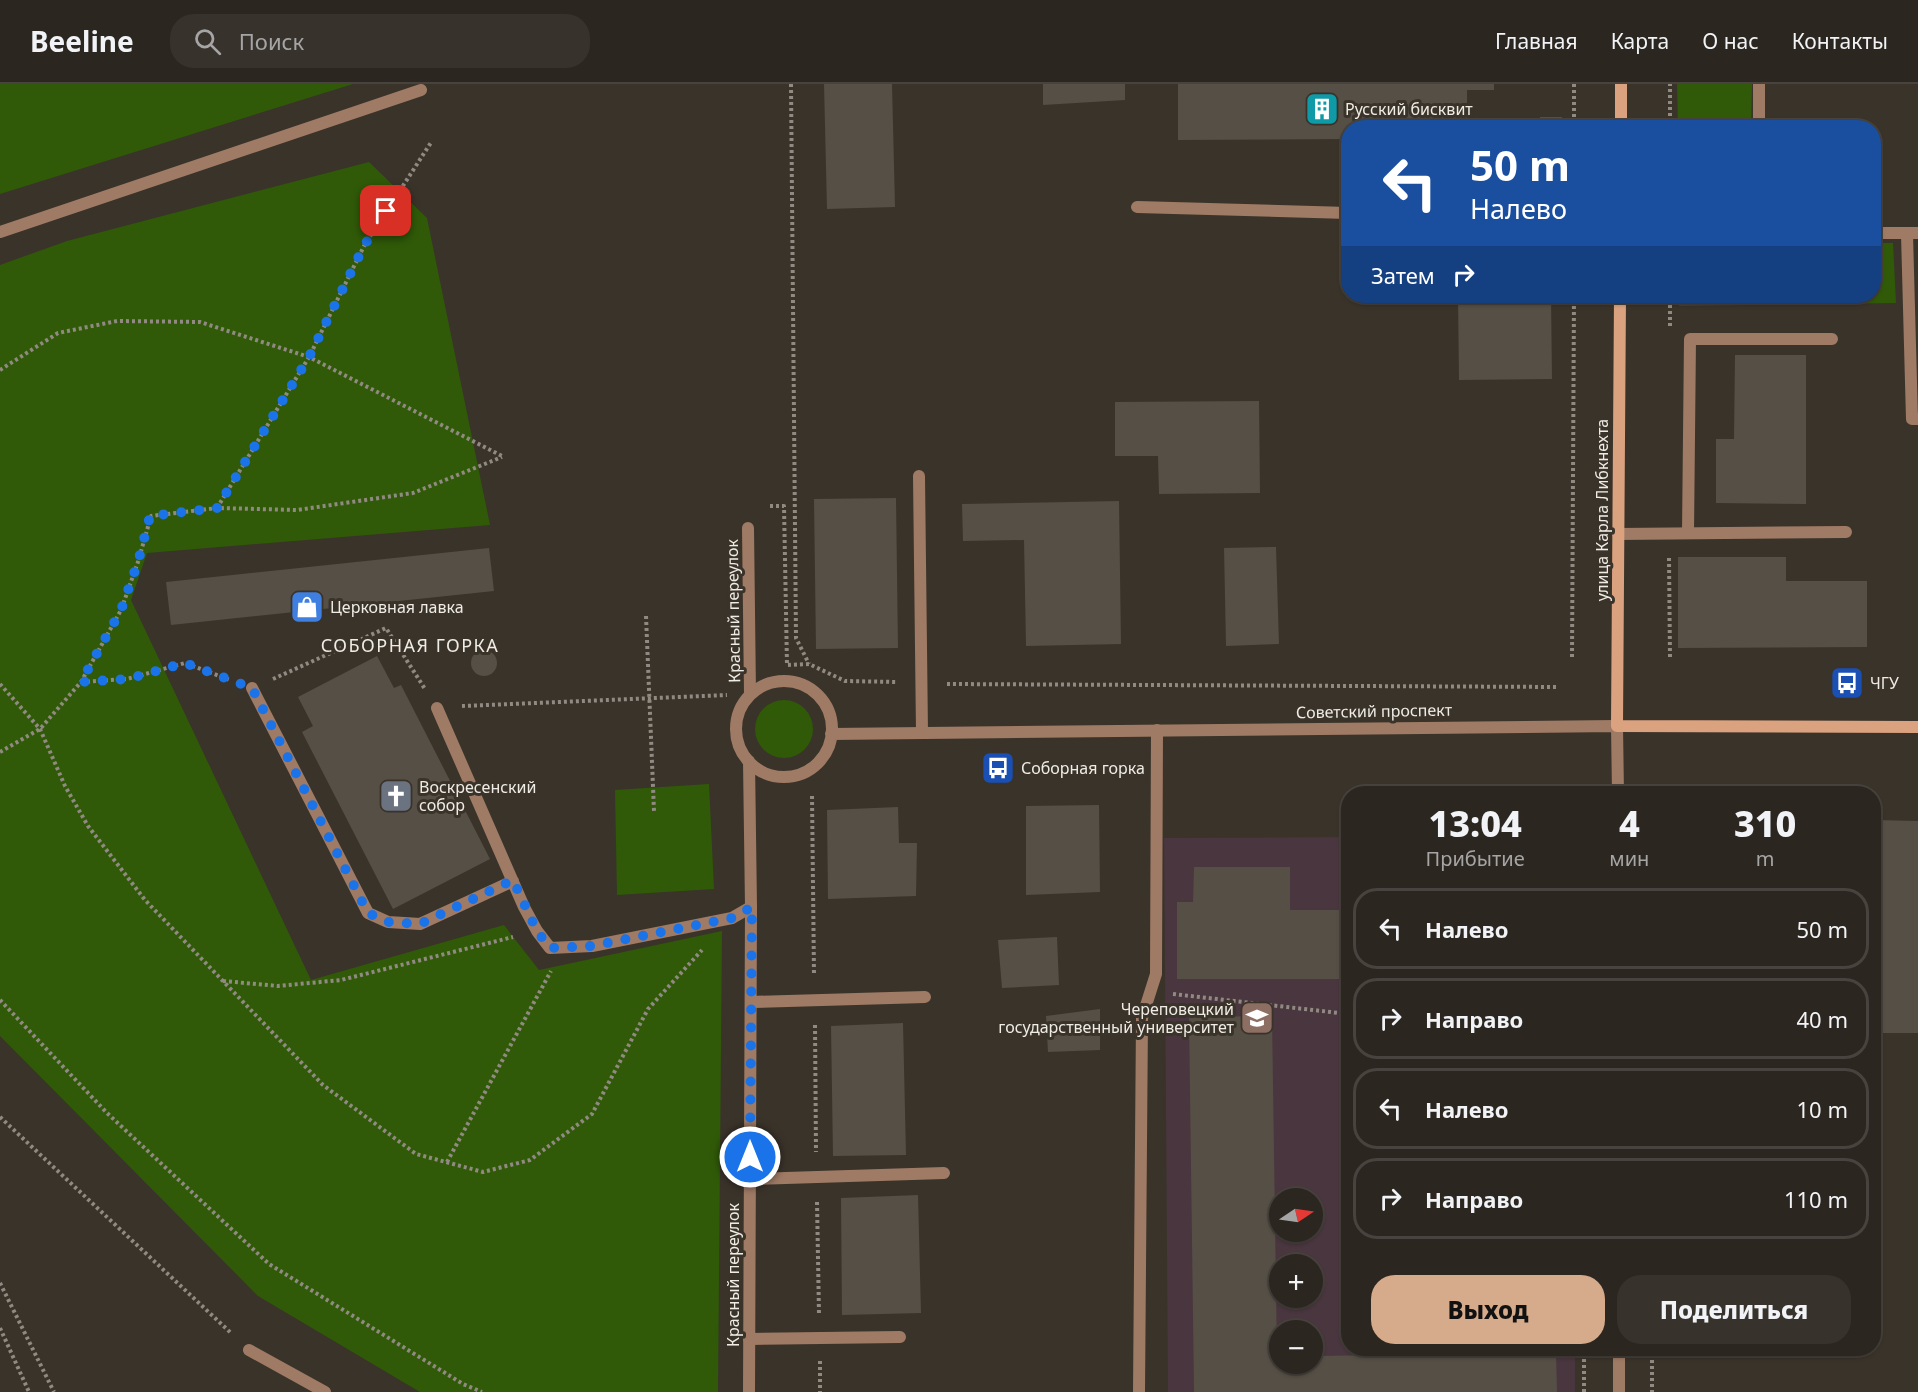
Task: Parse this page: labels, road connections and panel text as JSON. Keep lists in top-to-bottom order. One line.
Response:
{"streets":{"main road":["улица Карла Либкнехта","Советский проспект"],"street":["Красный переулок"]},"crossings":[["улица Карла Либкнехта","Советский проспект"],["Красный переулок","Советский проспект"]],"districts":["СОБОРНАЯ ГОРКА"],"places":{"building":["Русский бисквит"],"shop":["Церковная лавка"],"bus stop":["ЧГУ","Соборная горка"],"church":["Воскресенский собор"],"school or university":["Череповецкий государственный университет"]},"north":"right","page":{"header":"Beeline","search":"Поиск","nav":["Главная","Карта","О нас","Контакты"],"turn":["50 m","Налево"],"then":"Затем","eta":["13:04","Прибытие","4","мин","310","m"],"list":[{"name":"Налево","value":"50 m"},{"name":"Направо","value":"40 m"},{"name":"Налево","value":"10 m"},{"name":"Направо","value":"110 m"}],"map_buttons":["+","−"],"buttons":["Выход","Поделиться"]}}
